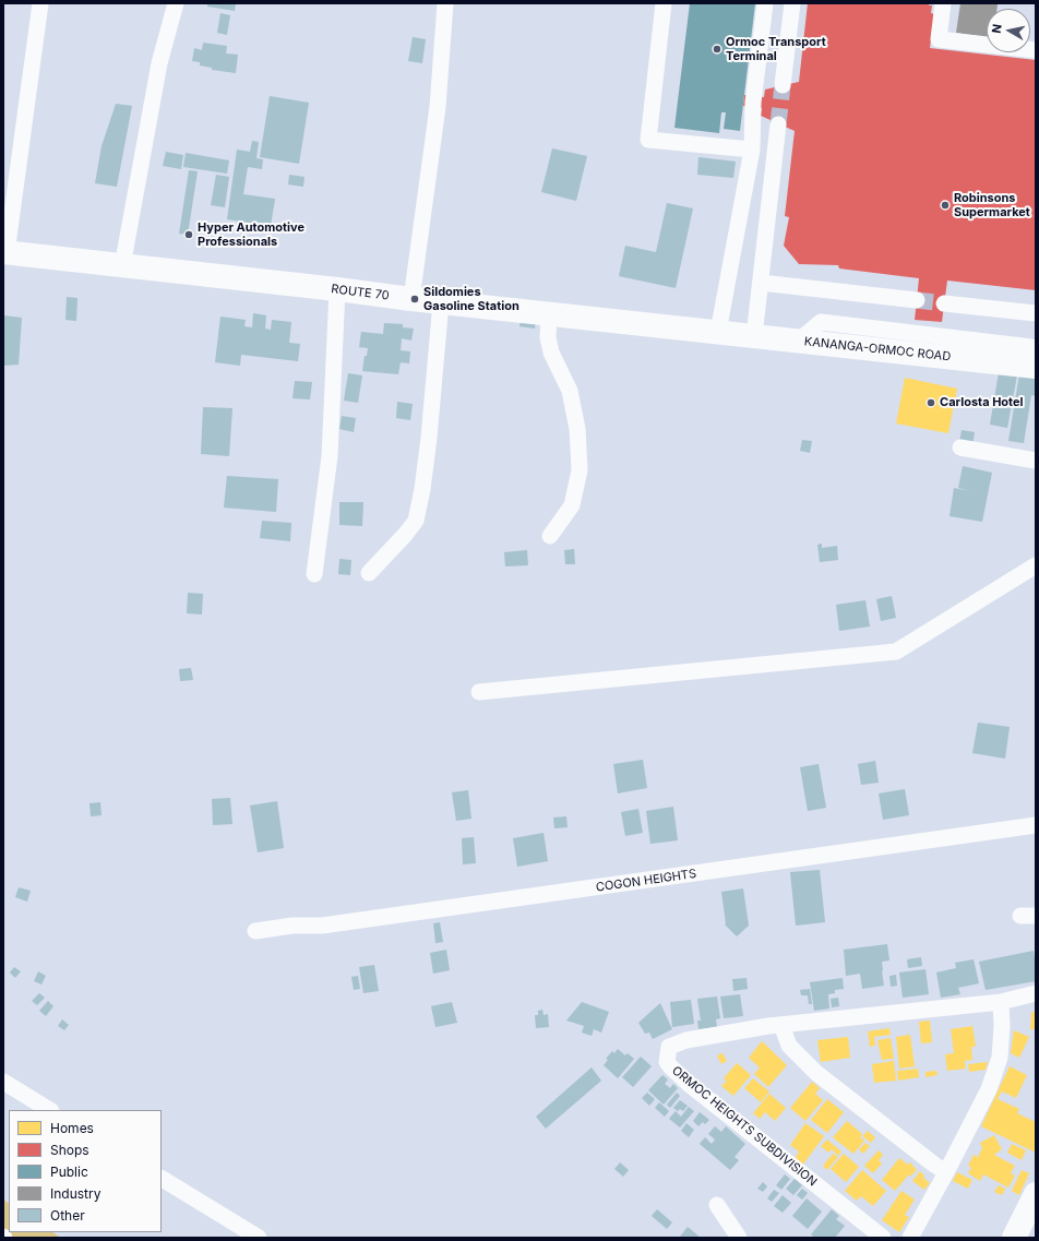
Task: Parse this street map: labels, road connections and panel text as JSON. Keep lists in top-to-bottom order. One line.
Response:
{"streets":{"highway":["ROUTE 70","KANANGA-ORMOC ROAD"],"street":["COGON HEIGHTS","ORMOC HEIGHTS SUBDIVISION"]},"crossings":[["ROUTE 70","KANANGA-ORMOC ROAD"]],"places":["Ormoc Transport Terminal","Robinsons Supermarket","Hyper Automotive Professionals","Sildomies Gasoline Station","Carlosta Hotel"],"legend":["Homes","Shops","Public","Industry","Other"],"north":"left"}
